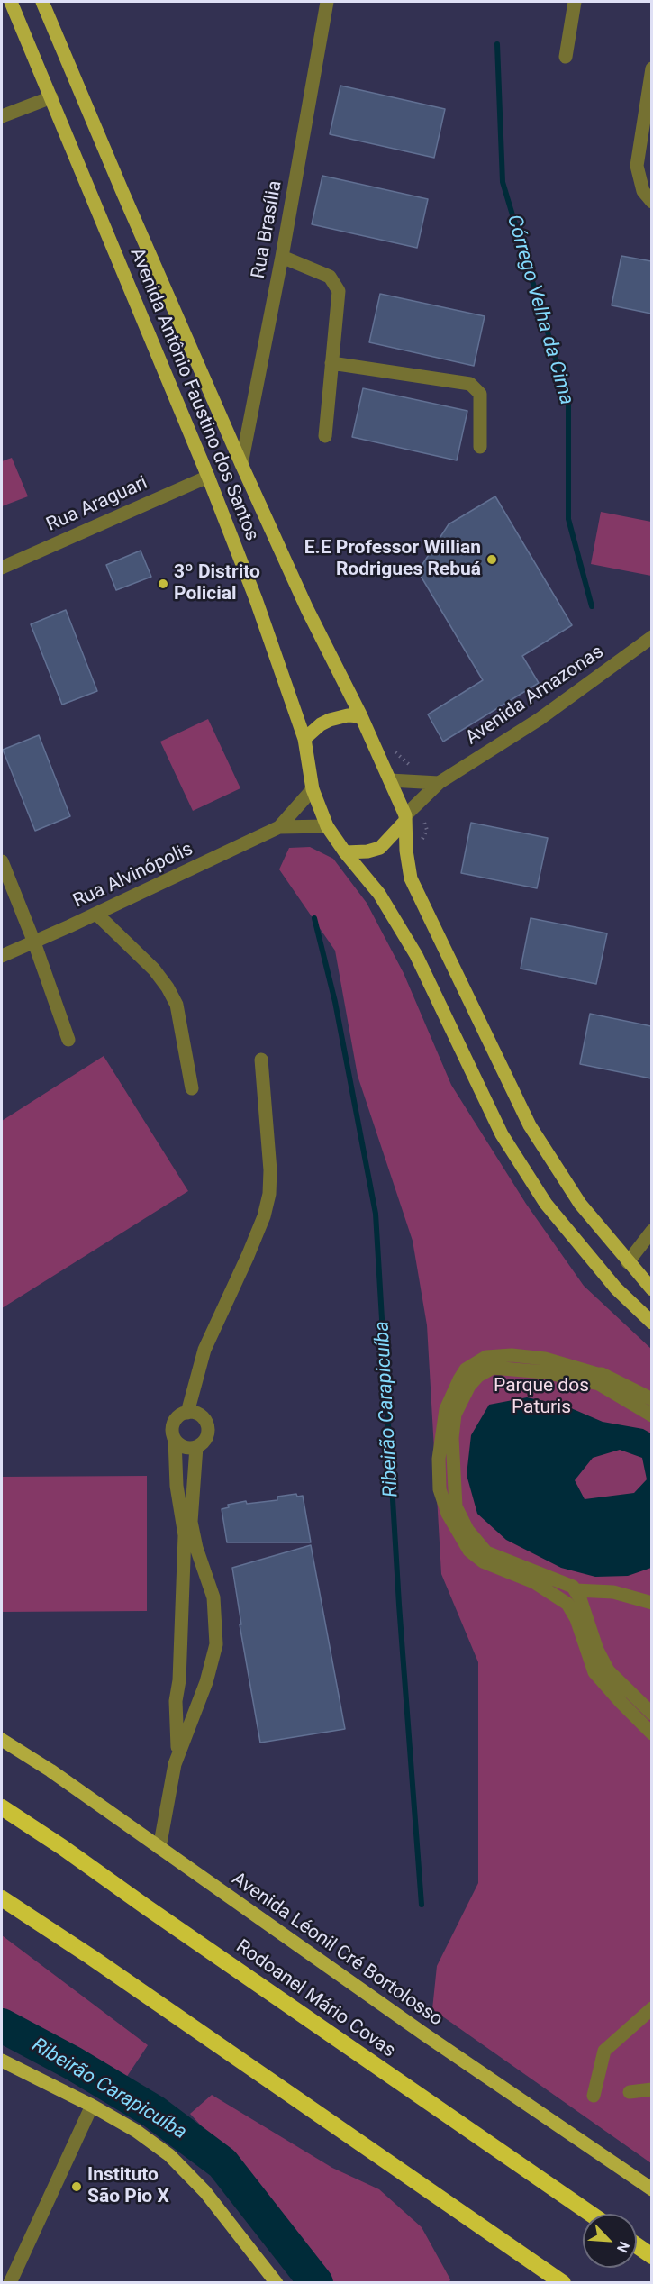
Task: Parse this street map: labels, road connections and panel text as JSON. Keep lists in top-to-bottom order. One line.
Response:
{"streets":{"highway":["Rodoanel Mário Covas"],"main road":["Avenida Antônio Faustino dos Santos","Avenida Léonil Cré Bortolosso"],"street":["Rua Brasília","Rua Araguari","Avenida Amazonas","Rua Alvinópolis"]},"crossings":[["Rua Brasília","Avenida Antônio Faustino dos Santos"],["Avenida Antônio Faustino dos Santos","Rua Araguari"],["Avenida Antônio Faustino dos Santos","Avenida Amazonas"],["Avenida Antônio Faustino dos Santos","Rua Alvinópolis"]],"water":["Córrego Velha da Cima","Ribeirão Carapicuíba"],"parks":["Parque dos Paturis"],"places":["E.E Professor Willian Rodrigues Rebuá","3º Distrito Policial","Instituto São Pio X"],"north":"bottom right"}
